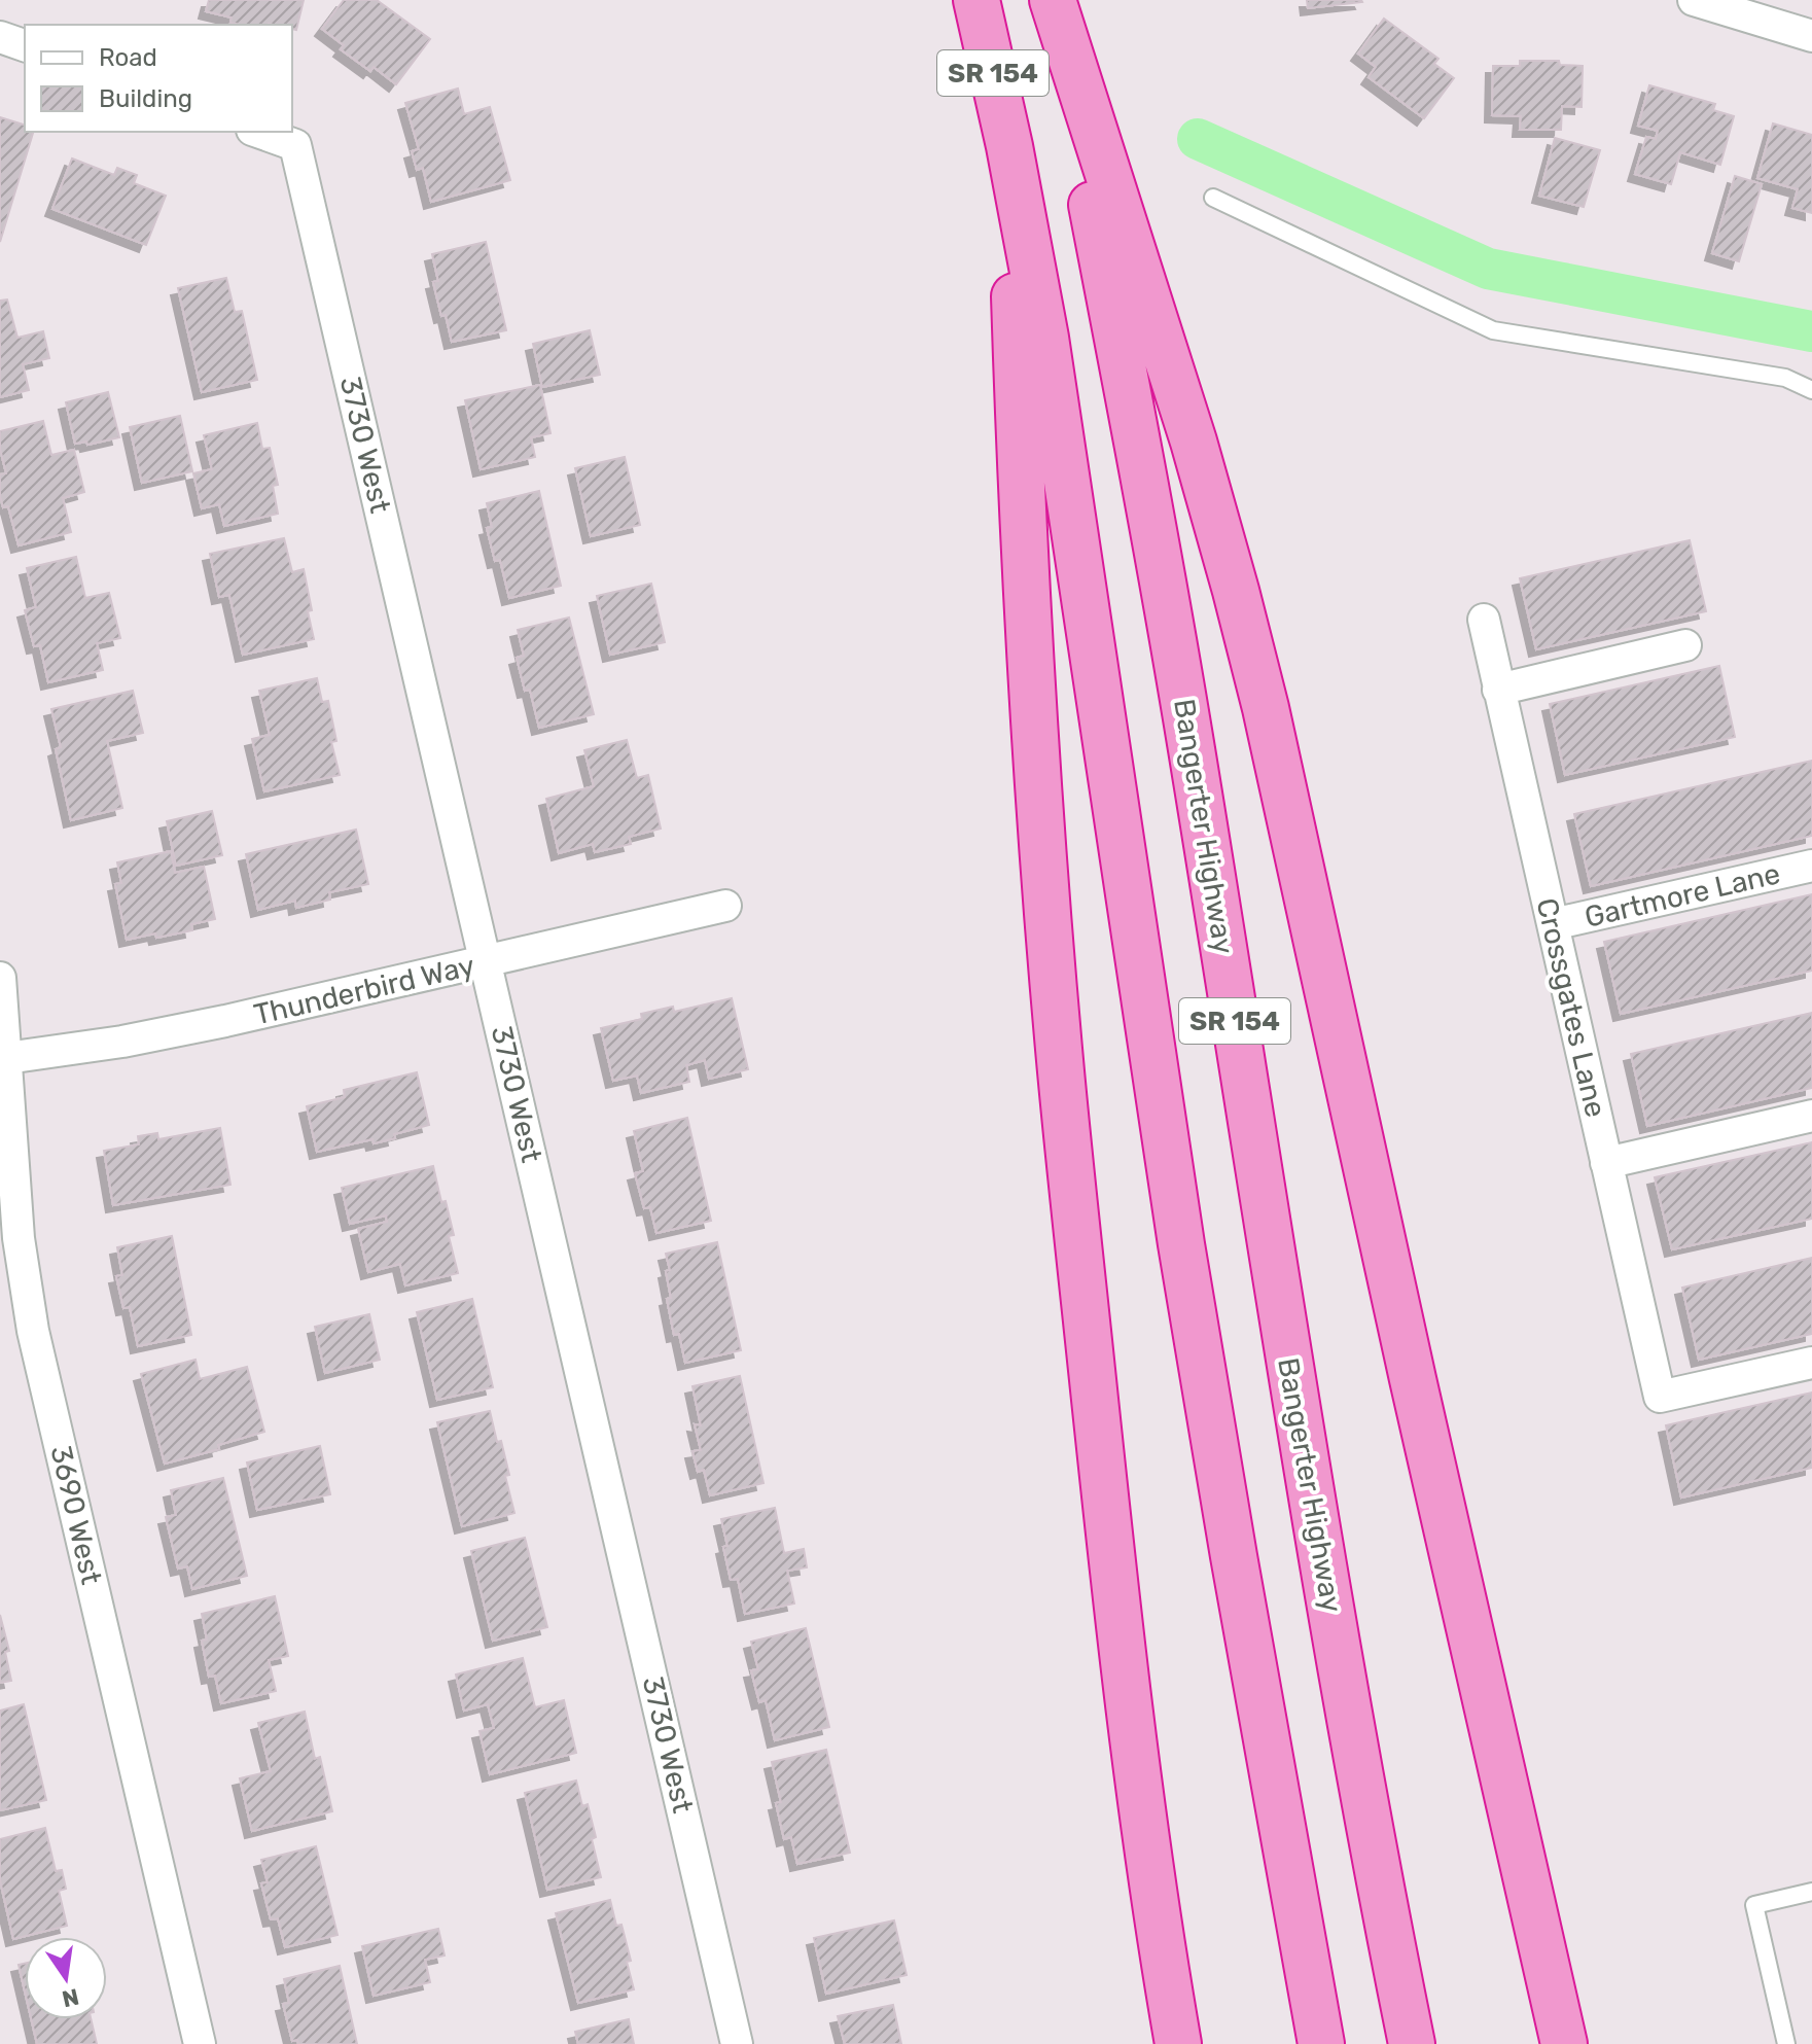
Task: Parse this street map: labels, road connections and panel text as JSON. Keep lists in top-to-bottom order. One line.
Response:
{"streets":{"highway":["SR 154","Bangerter Highway"],"street":["3730 West","Gartmore Lane","Thunderbird Way","Crossgates Lane","3690 West"]},"crossings":[["3730 West","Thunderbird Way"],["Gartmore Lane","Crossgates Lane"],["Thunderbird Way","3690 West"]],"legend":["Road","Building"],"north":"bottom"}
